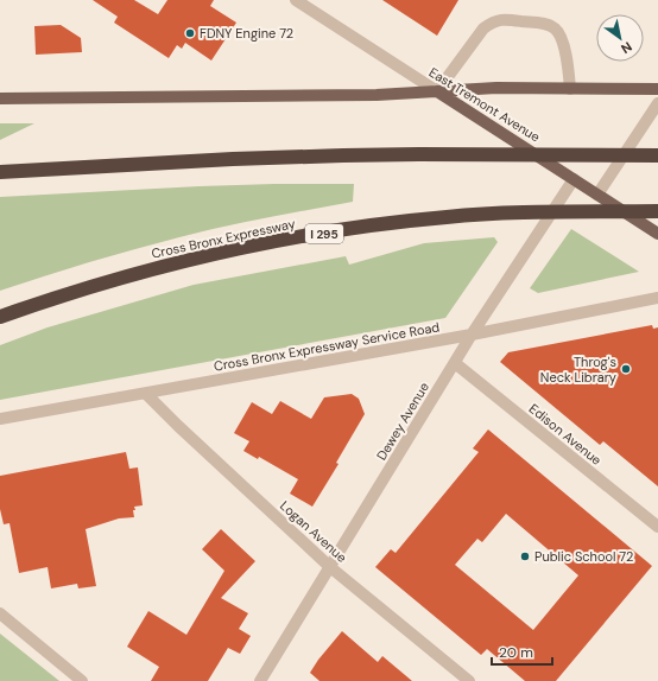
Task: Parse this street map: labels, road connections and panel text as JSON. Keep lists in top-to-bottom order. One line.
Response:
{"streets":{"highway":["I 295","Cross Bronx Expressway"],"main road":["East Tremont Avenue"],"street":["Cross Bronx Expressway Service Road","Dewey Avenue","Edison Avenue","Logan Avenue"]},"crossings":[["East Tremont Avenue","Dewey Avenue"],["Cross Bronx Expressway Service Road","Dewey Avenue"],["Cross Bronx Expressway Service Road","Logan Avenue"],["Dewey Avenue","Edison Avenue"],["Dewey Avenue","Logan Avenue"]],"places":["FDNY Engine 72","Throg's Neck Library","Public School 72"],"scale_bar":"20 m","north":"bottom right"}
